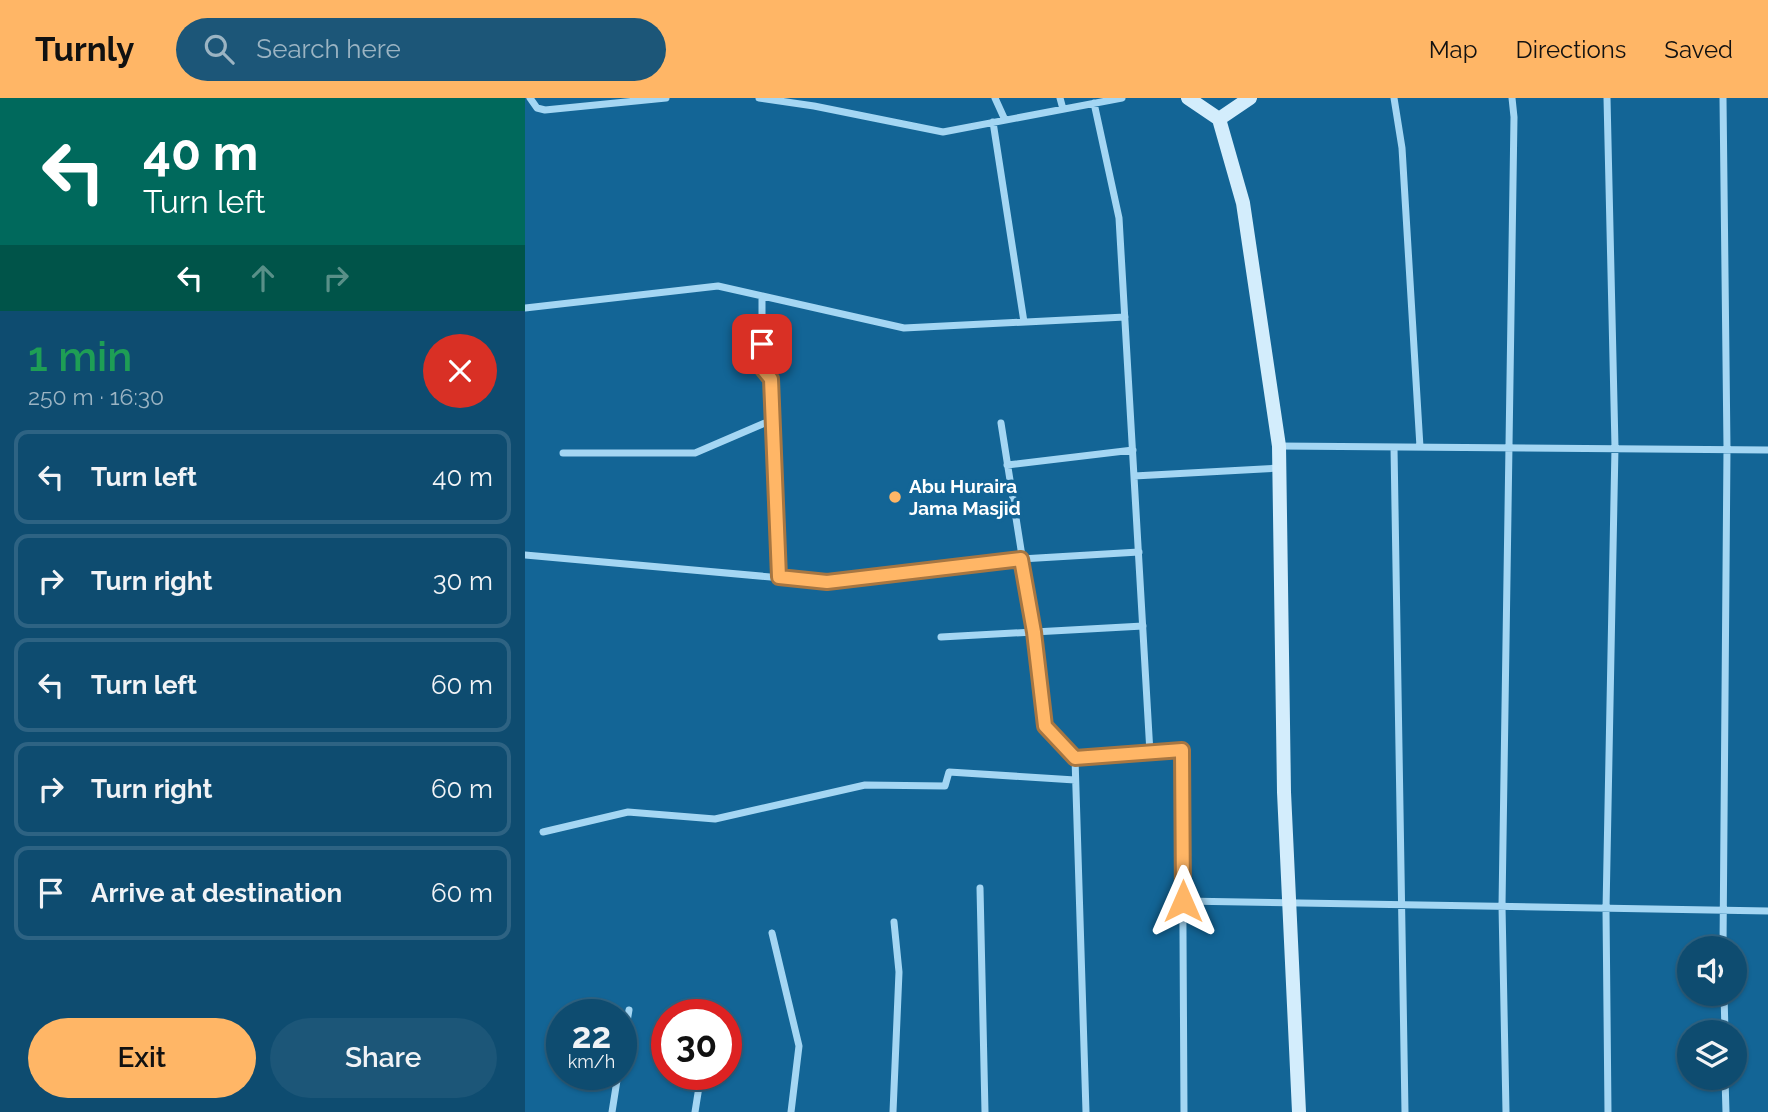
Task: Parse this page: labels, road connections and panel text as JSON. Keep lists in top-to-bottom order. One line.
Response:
{"places":["Abu Huraira Jama Masjid"],"page":{"header":"Turnly","search":"Search here","nav":["Map","Directions","Saved"],"turn":["40 m","Turn left"],"heading":["1 min","250 m · 16:30"],"list":[{"name":"Turn left","value":"40 m"},{"name":"Turn right","value":"30 m"},{"name":"Turn left","value":"60 m"},{"name":"Turn right","value":"60 m"},{"name":"Arrive at destination","value":"60 m"}],"speed":"22 km/h","limit":"30","buttons":["Exit","Share"]}}
